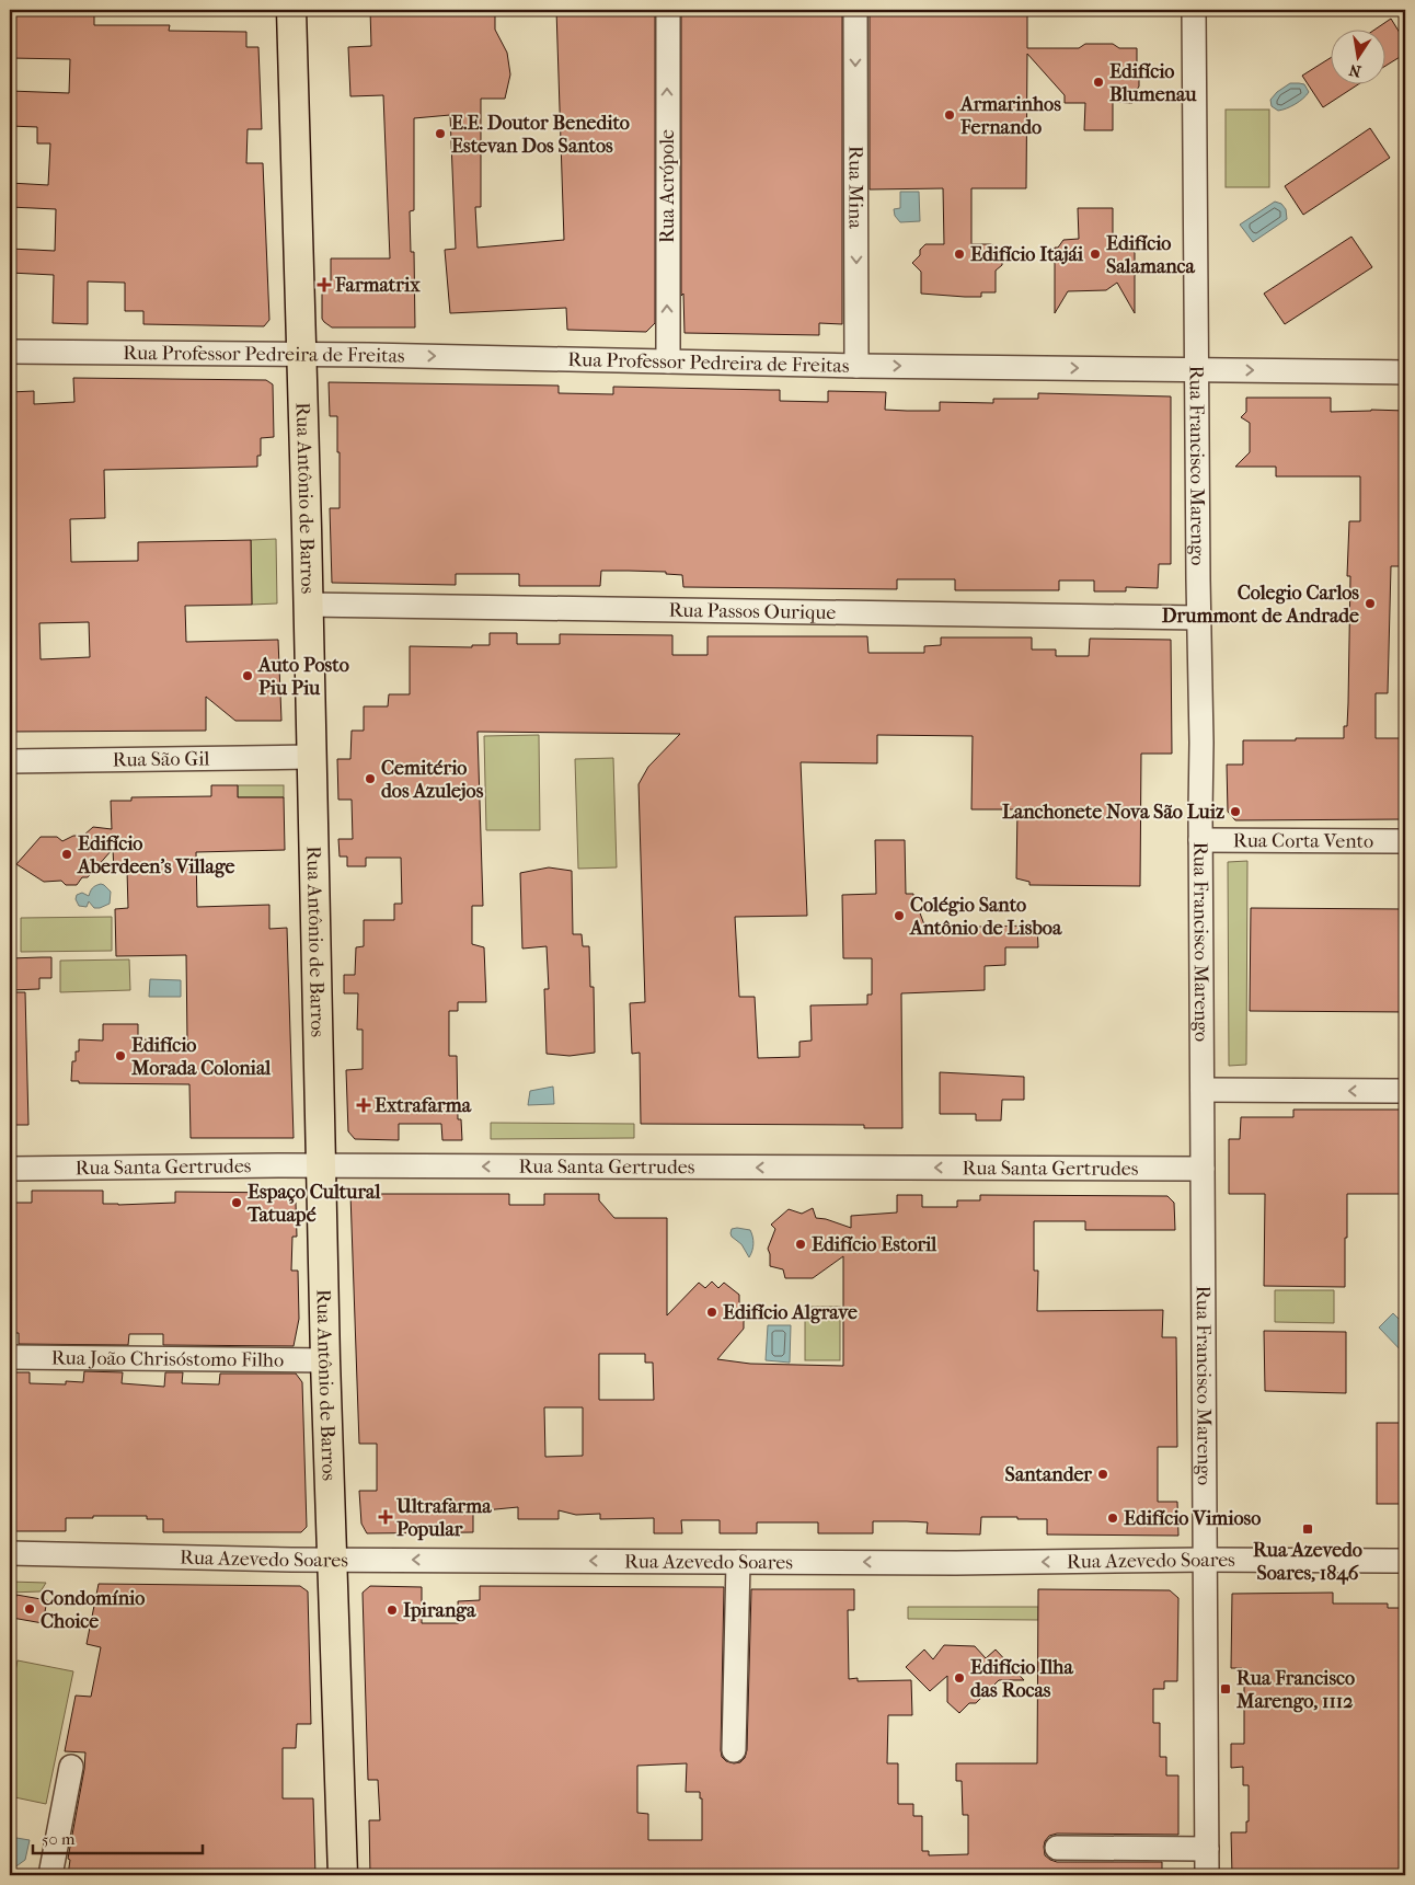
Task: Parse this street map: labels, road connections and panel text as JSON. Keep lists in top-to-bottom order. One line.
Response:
{"streets":{"main road":["Rua Antônio de Barros"],"street":["Rua Acrópole","Rua Mina","Rua Professor Pedreira de Freitas","Rua Francisco Marengo","Rua Passos Ourique","Rua São Gil","Rua Corta Vento","Rua Santa Gertrudes","Rua João Chrisóstomo Filho","Rua Azevedo Soares"]},"crossings":[["Rua Acrópole","Rua Professor Pedreira de Freitas"],["Rua Mina","Rua Professor Pedreira de Freitas"],["Rua Professor Pedreira de Freitas","Rua Francisco Marengo"],["Rua Professor Pedreira de Freitas","Rua Antônio de Barros"],["Rua Francisco Marengo","Rua Passos Ourique"],["Rua Francisco Marengo","Rua Corta Vento"],["Rua Francisco Marengo","Rua Santa Gertrudes"],["Rua Francisco Marengo","Rua Azevedo Soares"],["Rua Antônio de Barros","Rua Passos Ourique"],["Rua Antônio de Barros","Rua São Gil"],["Rua Antônio de Barros","Rua Santa Gertrudes"],["Rua Antônio de Barros","Rua João Chrisóstomo Filho"],["Rua Antônio de Barros","Rua Azevedo Soares"]],"one_way":["Rua Acrópole","Rua Mina","Rua Professor Pedreira de Freitas","Rua Santa Gertrudes","Rua Azevedo Soares"],"places":{"other":["Edifício Blumenau","Armarinhos Fernando","E.E. Doutor Benedito Estevan Dos Santos","Edifício Itajái","Edifício Salamanca","Colegio Carlos Drummont de Andrade","Auto Posto Piu Piu","Cemitério dos Azulejos","Lanchonete Nova São Luiz","Edifício Aberdeen's Village","Colégio Santo Antônio de Lisboa","Edifício Morada Colonial","Espaço Cultural Tatuapé","Edifício Estoril","Edifício Algrave","Santander","Edifício Vimioso","Condomínio Choice","Ipiranga","Edifício Ilha das Rocas"],"health":["Farmatrix","Extrafarma","Ultrafarma Popular"],"transit":["Rua Azevedo Soares, 1846","Rua Francisco Marengo, 1112"]},"scale_bar":"50 m","north":"bottom"}
